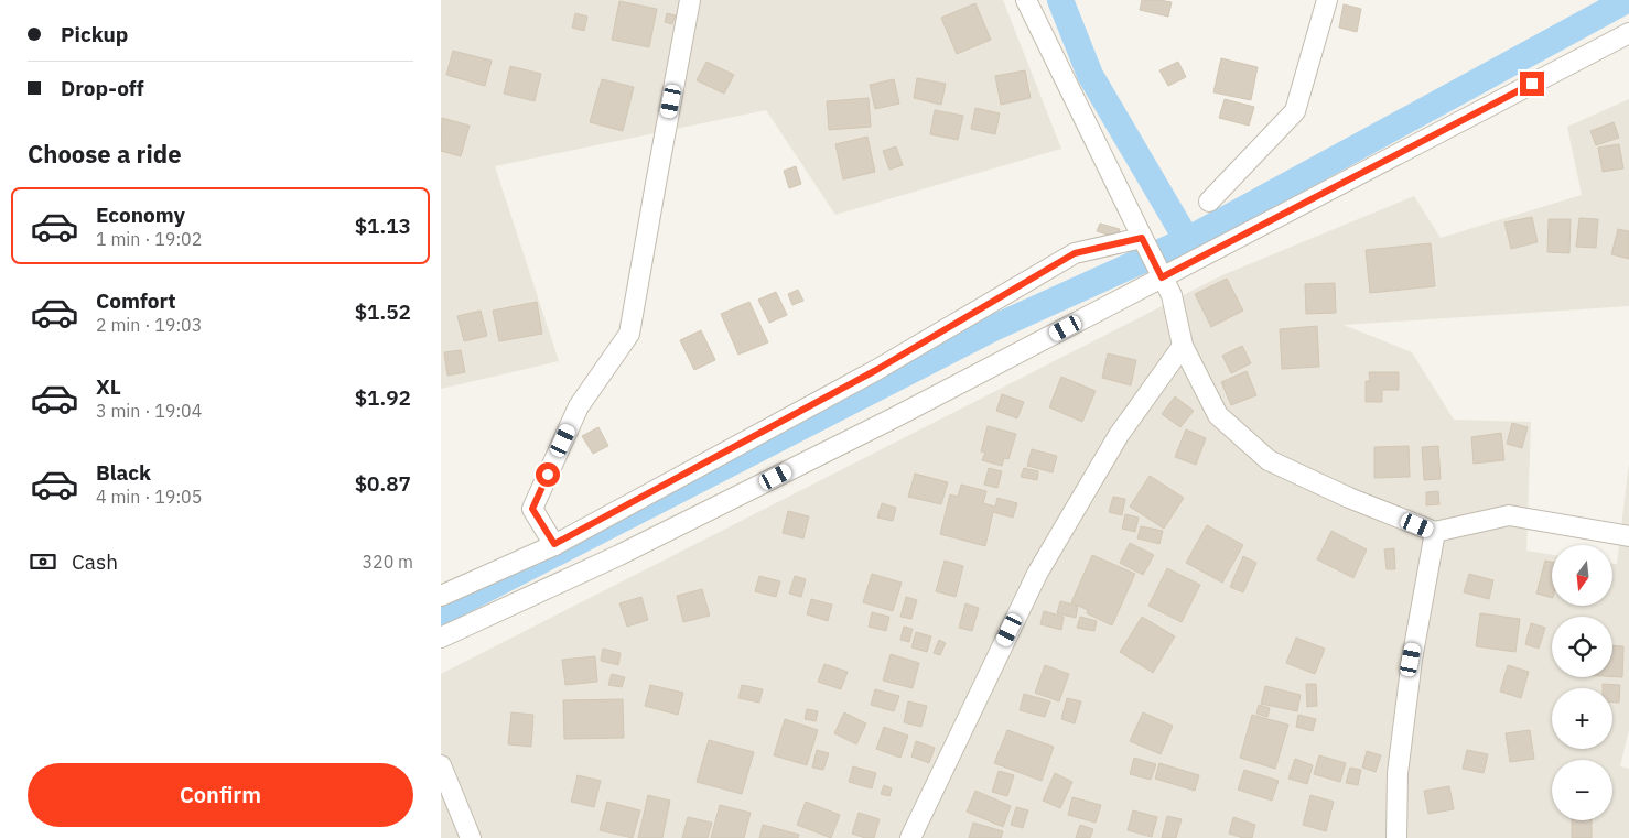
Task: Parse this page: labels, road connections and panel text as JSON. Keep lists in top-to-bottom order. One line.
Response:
{"north":"bottom","page":{"banner":["Pickup","Drop-off"],"heading":"Choose a ride","list":[{"name":"Economy","note":"1 min · 19:02","value":"$1.13"},{"name":"Comfort","note":"2 min · 19:03","value":"$1.52"},{"name":"XL","note":"3 min · 19:04","value":"$1.92"},{"name":"Black","note":"4 min · 19:05","value":"$0.87"}],"pay":["Cash","320 m"],"map_buttons":["+","−"],"buttons":"Confirm"}}
